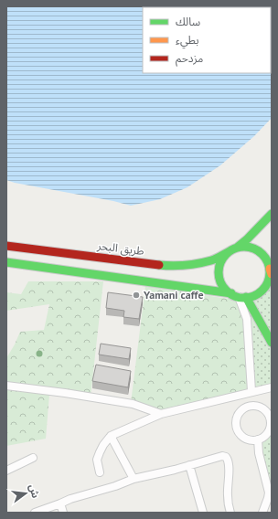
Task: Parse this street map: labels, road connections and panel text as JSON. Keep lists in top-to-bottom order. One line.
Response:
{"streets":{"main road":["طريق البحر"]},"places":["Yamani caffe"],"legend":["سالك","بطيء","مزدحم"],"north":"right"}
